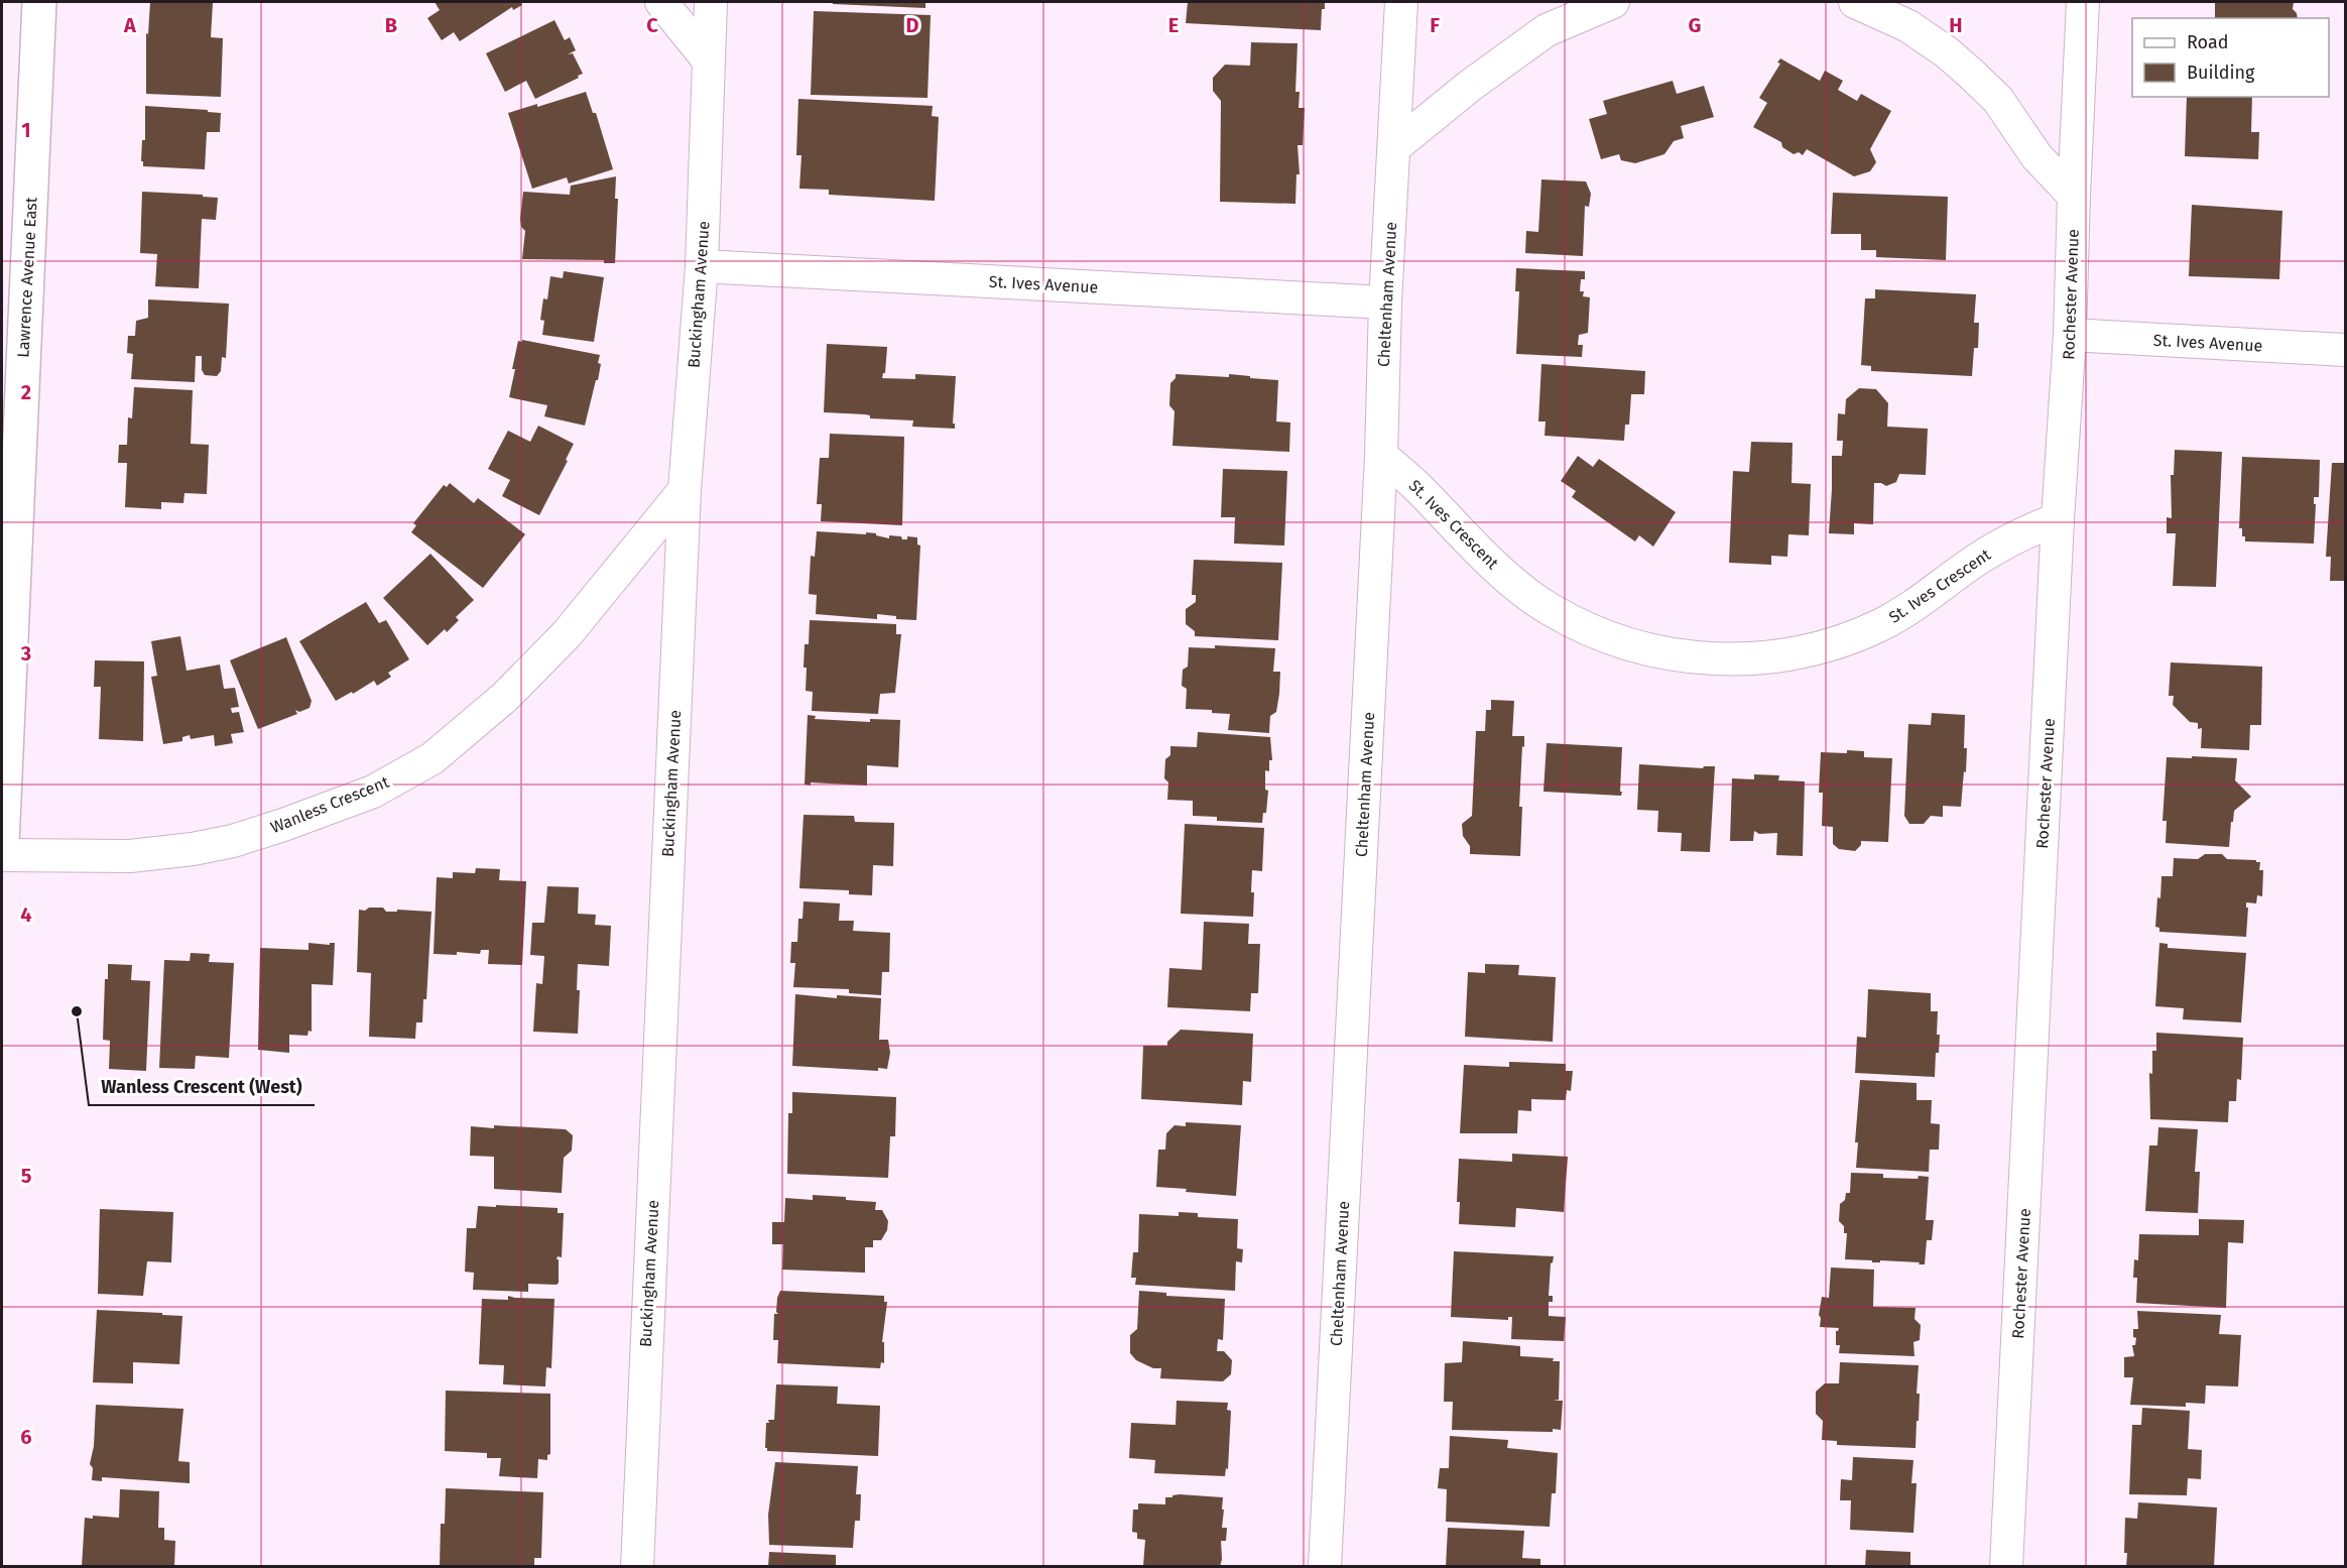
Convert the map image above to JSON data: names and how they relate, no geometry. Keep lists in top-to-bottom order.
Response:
{
  "streets": {
    "main road": ["Lawrence Avenue East"],
    "street": [
      "St. Ives Avenue",
      "Buckingham Avenue",
      "Cheltenham Avenue",
      "Rochester Avenue",
      "St. Ives Crescent",
      "Wanless Crescent"
    ]
  },
  "crossings": [
    ["St. Ives Avenue", "Buckingham Avenue"],
    ["St. Ives Avenue", "Cheltenham Avenue"],
    ["St. Ives Avenue", "Rochester Avenue"],
    ["Buckingham Avenue", "Wanless Crescent"],
    ["Cheltenham Avenue", "St. Ives Crescent"],
    ["Rochester Avenue", "St. Ives Crescent"]
  ],
  "places": ["Wanless Crescent (West)"],
  "legend": ["Road", "Building"],
  "grid": {
    "columns": [
      "A",
      "B",
      "C",
      "D",
      "E",
      "F",
      "G",
      "H"
    ],
    "rows": [
      "1",
      "2",
      "3",
      "4",
      "5",
      "6"
    ]
  }
}
